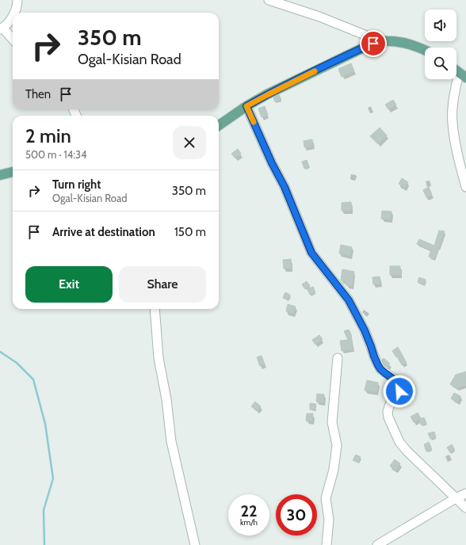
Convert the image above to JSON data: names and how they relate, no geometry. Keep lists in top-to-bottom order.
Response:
{
  "page": {
    "turn": ["350 m", "Ogal-Kisian Road"],
    "then": "Then",
    "heading": ["2 min", "500 m · 14:34"],
    "list": [
      {
        "name": "Turn right",
        "note": "Ogal-Kisian Road",
        "value": "350 m"
      },
      {
        "name": "Arrive at destination",
        "value": "150 m"
      }
    ],
    "buttons": ["Exit", "Share"],
    "speed": "22 km/h",
    "limit": "30"
  }
}
